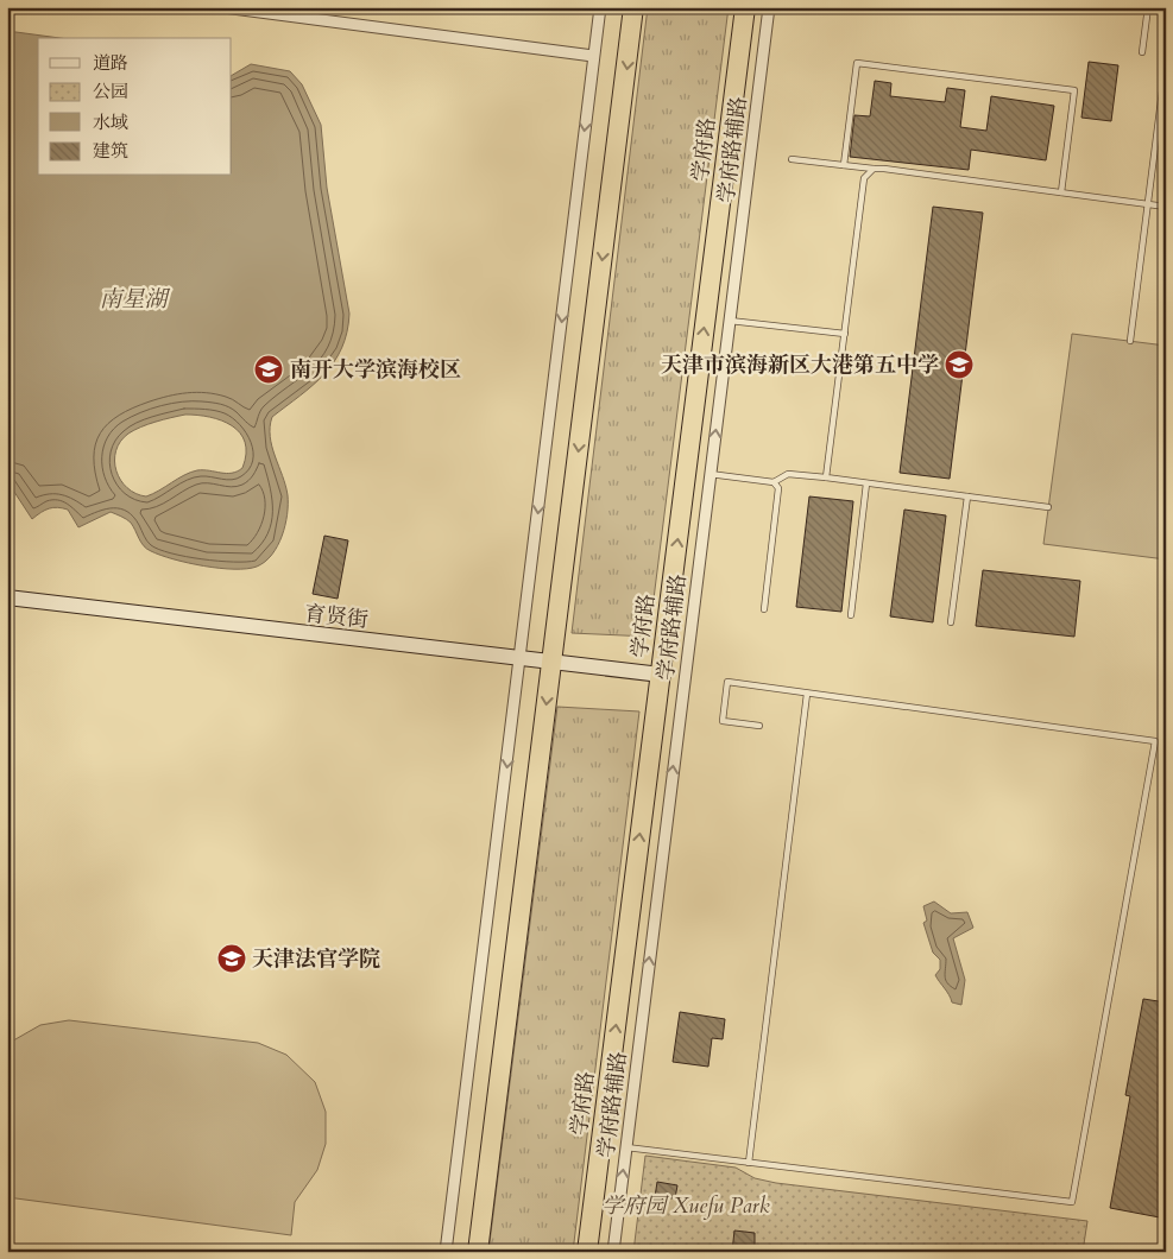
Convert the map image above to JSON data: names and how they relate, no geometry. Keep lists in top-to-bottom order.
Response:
{
  "streets": {
    "highway": ["学府路"],
    "street": ["学府路辅路", "育贤街"]
  },
  "crossings": [
    ["学府路", "育贤街"]
  ],
  "one_way": ["学府路辅路"],
  "water": ["南星湖"],
  "parks": ["学府园 Xuefu Park"],
  "places": {
    "school or university": ["天津市滨海新区大港第五中学", "南开大学滨海校区", "天津法官学院"]
  },
  "legend": [
    "道路",
    "公园",
    "水域",
    "建筑"
  ]
}
